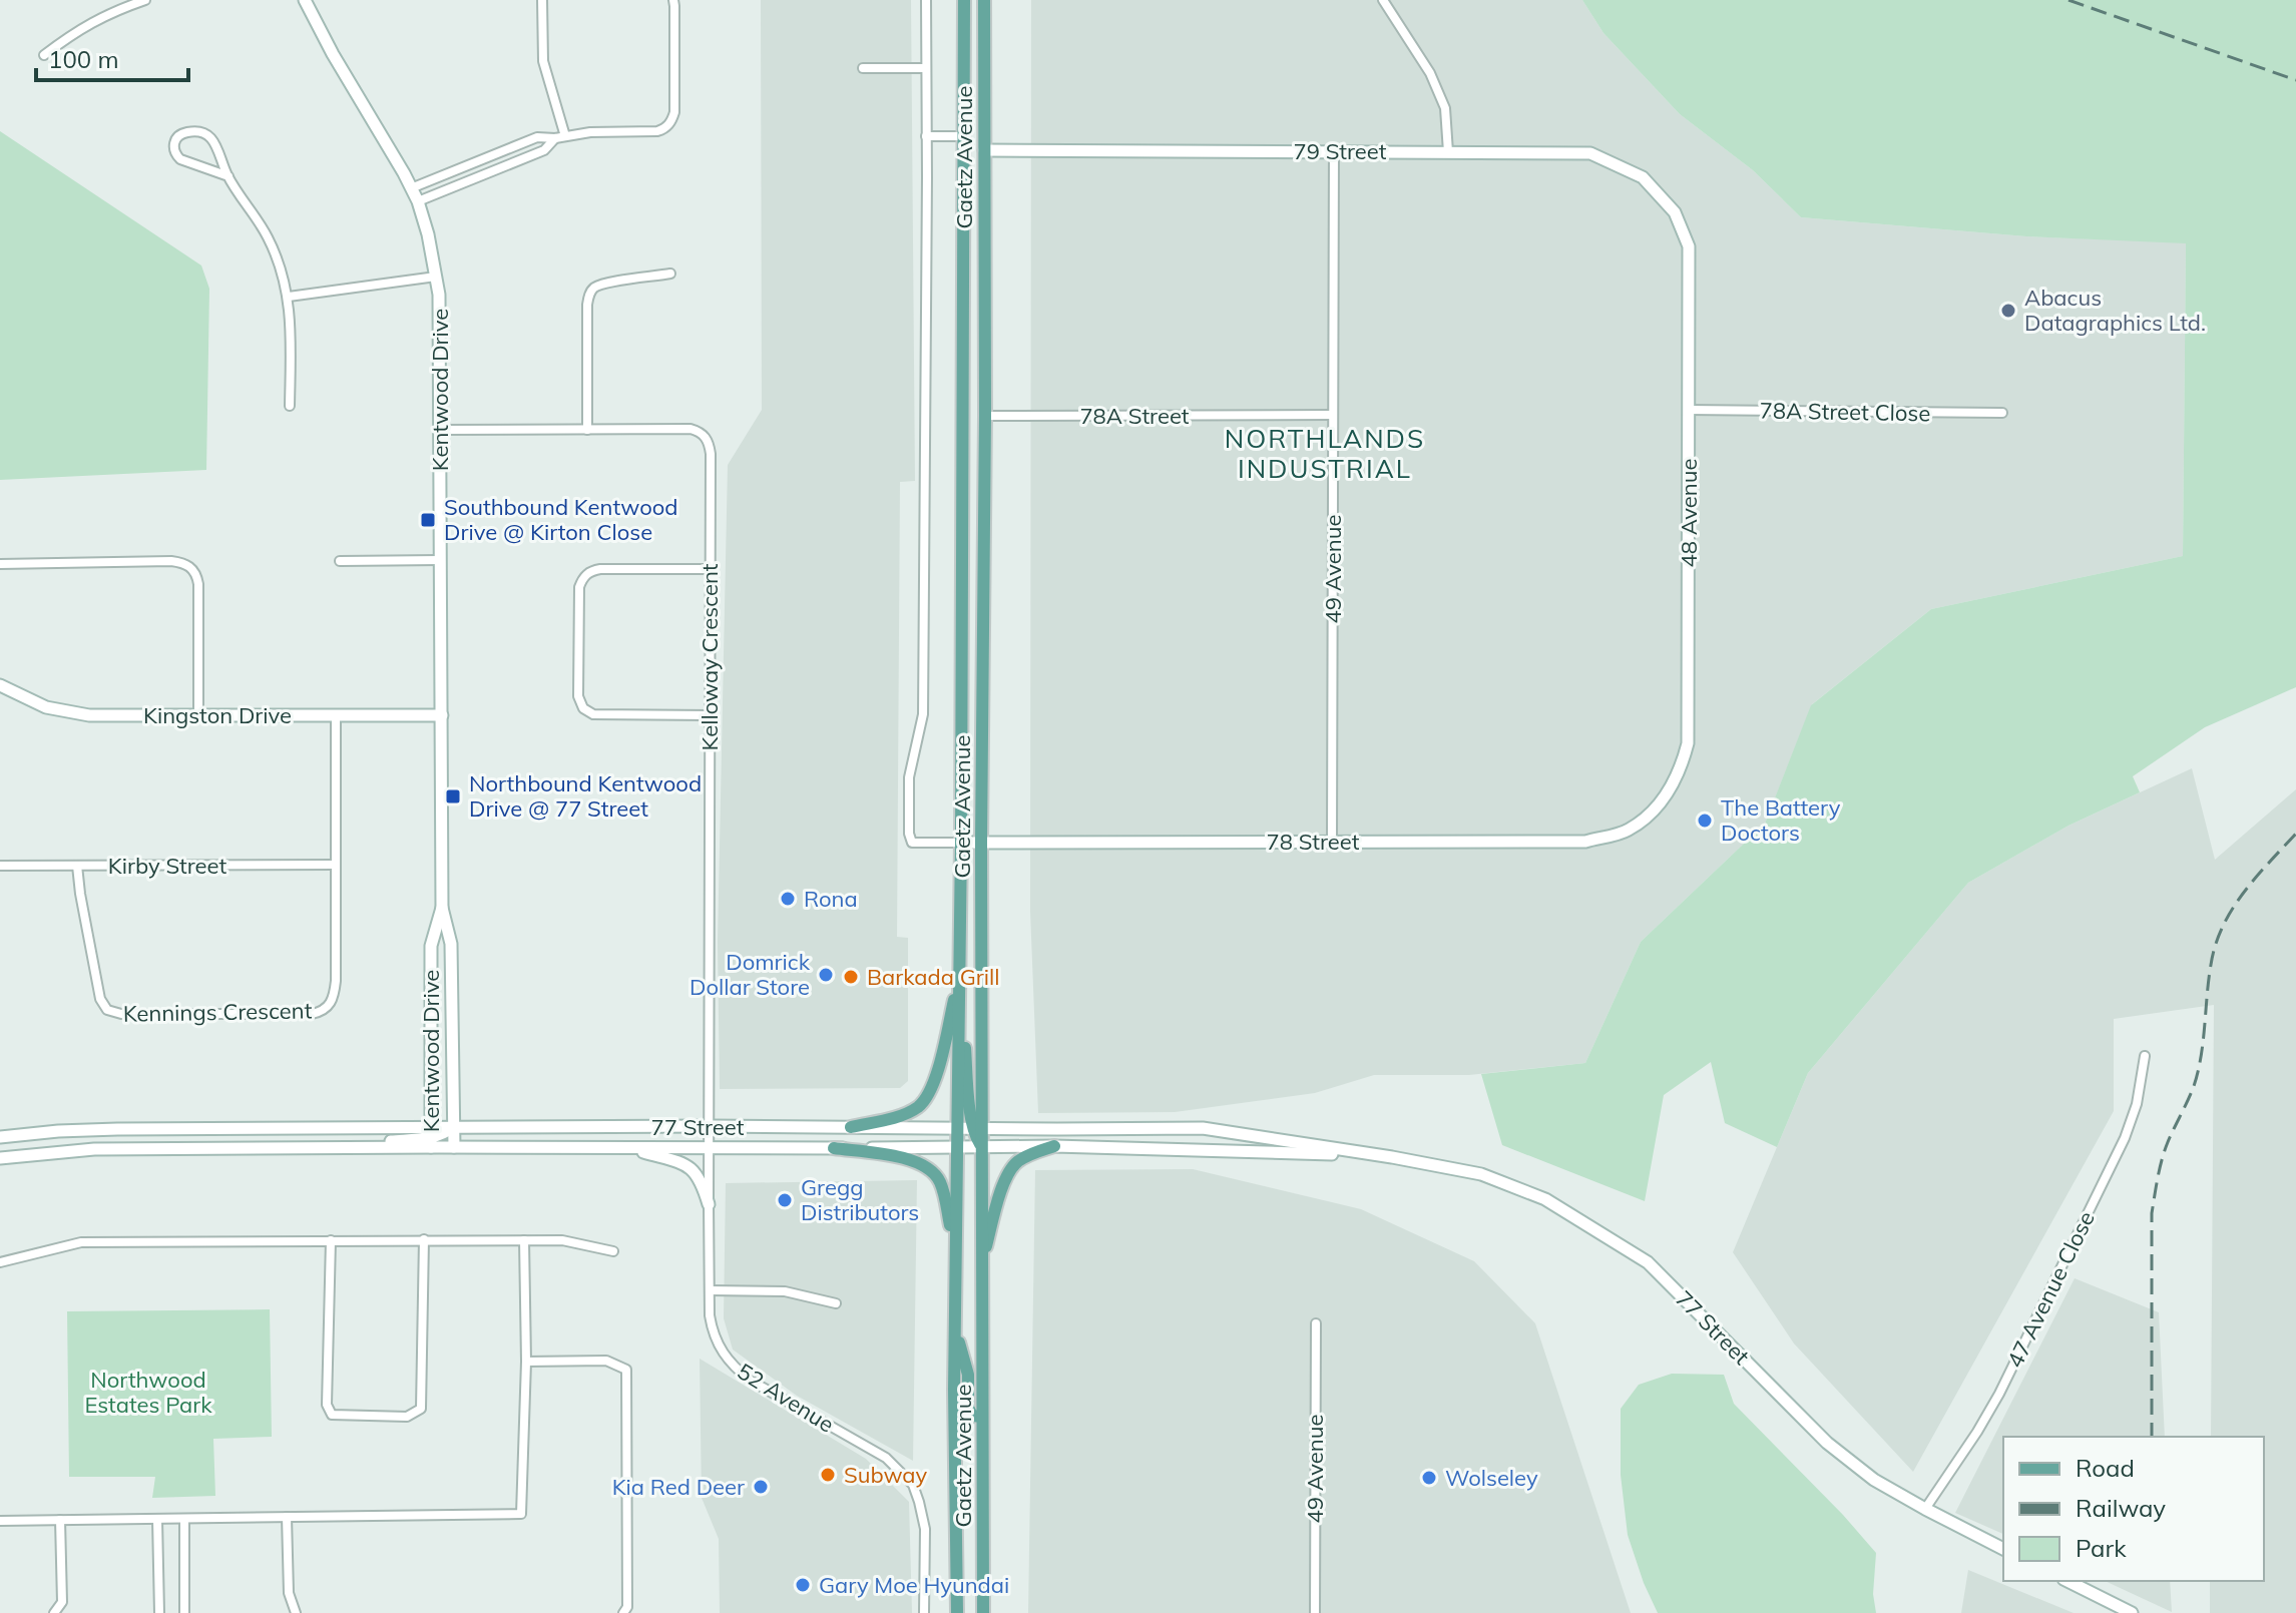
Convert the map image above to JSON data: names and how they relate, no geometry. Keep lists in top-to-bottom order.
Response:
{
  "streets": {
    "main road": ["Gaetz Avenue"],
    "street": [
      "79 Street",
      "Kentwood Drive",
      "78A Street Close",
      "78A Street",
      "48 Avenue",
      "49 Avenue",
      "Kelloway Crescent",
      "Kingston Drive",
      "78 Street",
      "Kirby Street",
      "Kennings Crescent",
      "77 Street",
      "47 Avenue Close",
      "52 Avenue"
    ]
  },
  "crossings": [
    ["79 Street", "Gaetz Avenue"],
    ["79 Street", "48 Avenue"],
    ["79 Street", "49 Avenue"],
    ["Gaetz Avenue", "78A Street"],
    ["Gaetz Avenue", "78 Street"],
    ["Gaetz Avenue", "77 Street"],
    ["Kentwood Drive", "Kelloway Crescent"],
    ["Kentwood Drive", "Kingston Drive"],
    ["Kentwood Drive", "77 Street"],
    ["78A Street Close", "48 Avenue"],
    ["78A Street", "49 Avenue"],
    ["48 Avenue", "78 Street"],
    ["49 Avenue", "78 Street"],
    ["Kelloway Crescent", "77 Street"],
    ["Kelloway Crescent", "52 Avenue"],
    ["Kingston Drive", "Kennings Crescent"],
    ["Kirby Street", "Kennings Crescent"],
    ["77 Street", "47 Avenue Close"],
    ["77 Street", "52 Avenue"]
  ],
  "districts": ["NORTHLANDS INDUSTRIAL"],
  "parks": ["Northwood Estates Park"],
  "places": {
    "other": [
      "Abacus Datagraphics Ltd.",
      "The Battery Doctors",
      "Rona",
      "Domrick Dollar Store",
      "Barkada Grill",
      "Gregg Distributors",
      "Subway",
      "Wolseley",
      "Kia Red Deer",
      "Gary Moe Hyundai"
    ],
    "transit": ["Southbound Kentwood Drive @ Kirton Close", "Northbound Kentwood Drive @ 77 Street"]
  },
  "legend": ["Road", "Railway", "Park"],
  "scale_bar": "100 m"
}
